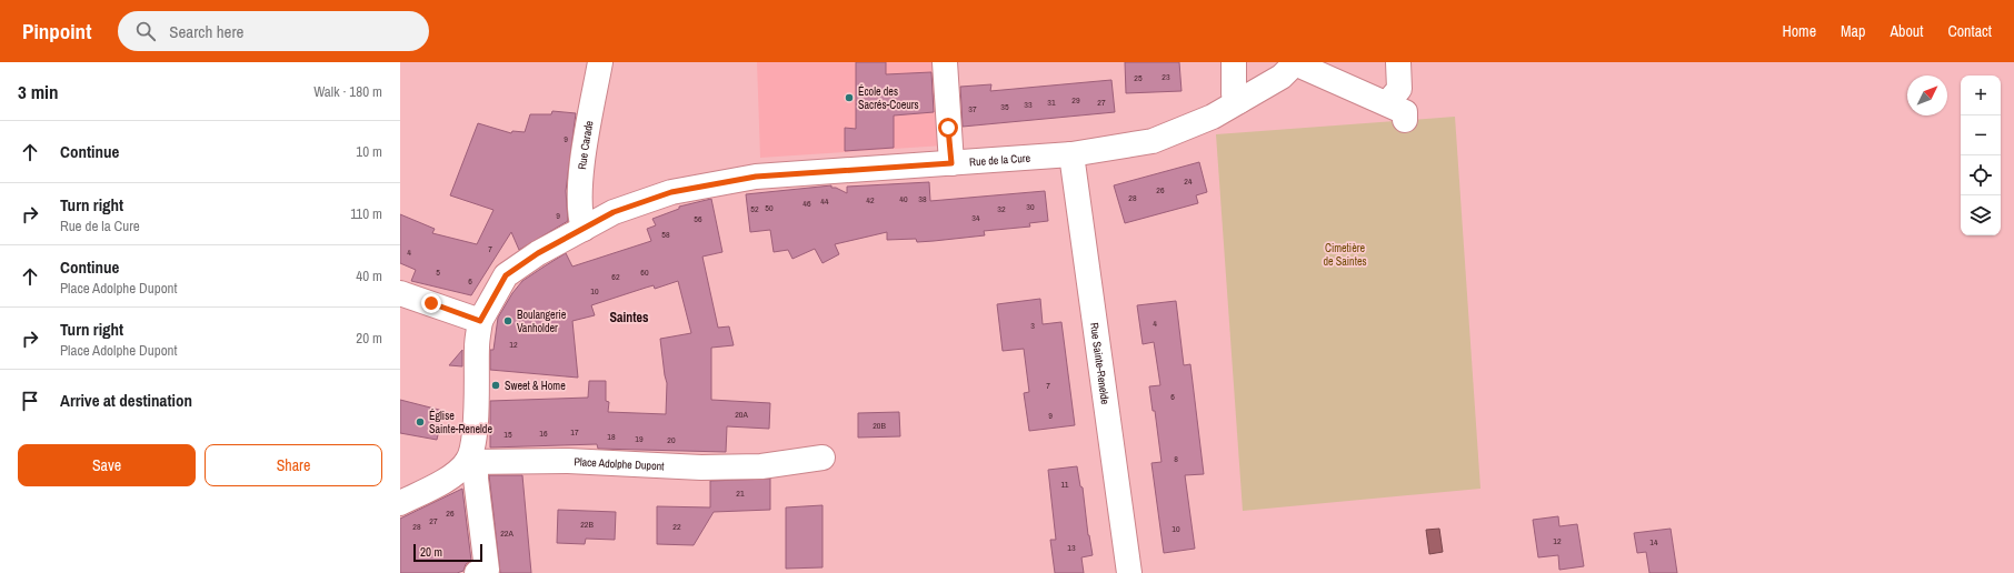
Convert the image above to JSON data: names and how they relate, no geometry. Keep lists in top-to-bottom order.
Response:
{
  "streets": {
    "street": [
      "Rue Carade",
      "Rue de la Cure",
      "Rue Sainte-Renelde",
      "Place Adolphe Dupont"
    ]
  },
  "crossings": [
    ["Rue Carade", "Rue de la Cure"],
    ["Rue de la Cure", "Rue Sainte-Renelde"]
  ],
  "districts": ["Saintes"],
  "parks": ["Cimetière de Saintes"],
  "places": [
    "École des Sacrés-Coeurs",
    "Boulangerie Vanholder",
    "Sweet & Home",
    "Église Sainte-Renelde"
  ],
  "house_numbers": [
    "23",
    "25",
    "29",
    "31",
    "27",
    "33",
    "35",
    "37",
    "9",
    "24",
    "26",
    "28",
    "40",
    "38",
    "42",
    "44",
    "46",
    "30",
    "50",
    "52",
    "32",
    "9",
    "34",
    "56",
    "58",
    "7",
    "4",
    "5",
    "60",
    "62",
    "6",
    "10",
    "4",
    "3",
    "12",
    "7",
    "6",
    "20A",
    "9",
    "20B",
    "17",
    "16",
    "15",
    "18",
    "19",
    "20",
    "8",
    "11",
    "21",
    "26",
    "27",
    "22B",
    "28",
    "22",
    "10",
    "22A",
    "12",
    "14",
    "13"
  ],
  "scale_bar": "20 m",
  "north": "top right",
  "page": {
    "header": "Pinpoint",
    "search": "Search here",
    "nav": [
      "Home",
      "Map",
      "About",
      "Contact"
    ],
    "heading": ["3 min", "Walk · 180 m"],
    "map_buttons": ["+", "−"],
    "list": [
      ["Continue", "10 m"],
      ["Turn right", "Rue de la Cure", "110 m"],
      ["Continue", "Place Adolphe Dupont", "40 m"],
      ["Turn right", "Place Adolphe Dupont", "20 m"],
      "Arrive at destination"
    ],
    "buttons": ["Save", "Share"],
    "scale": "20 m"
  }
}
